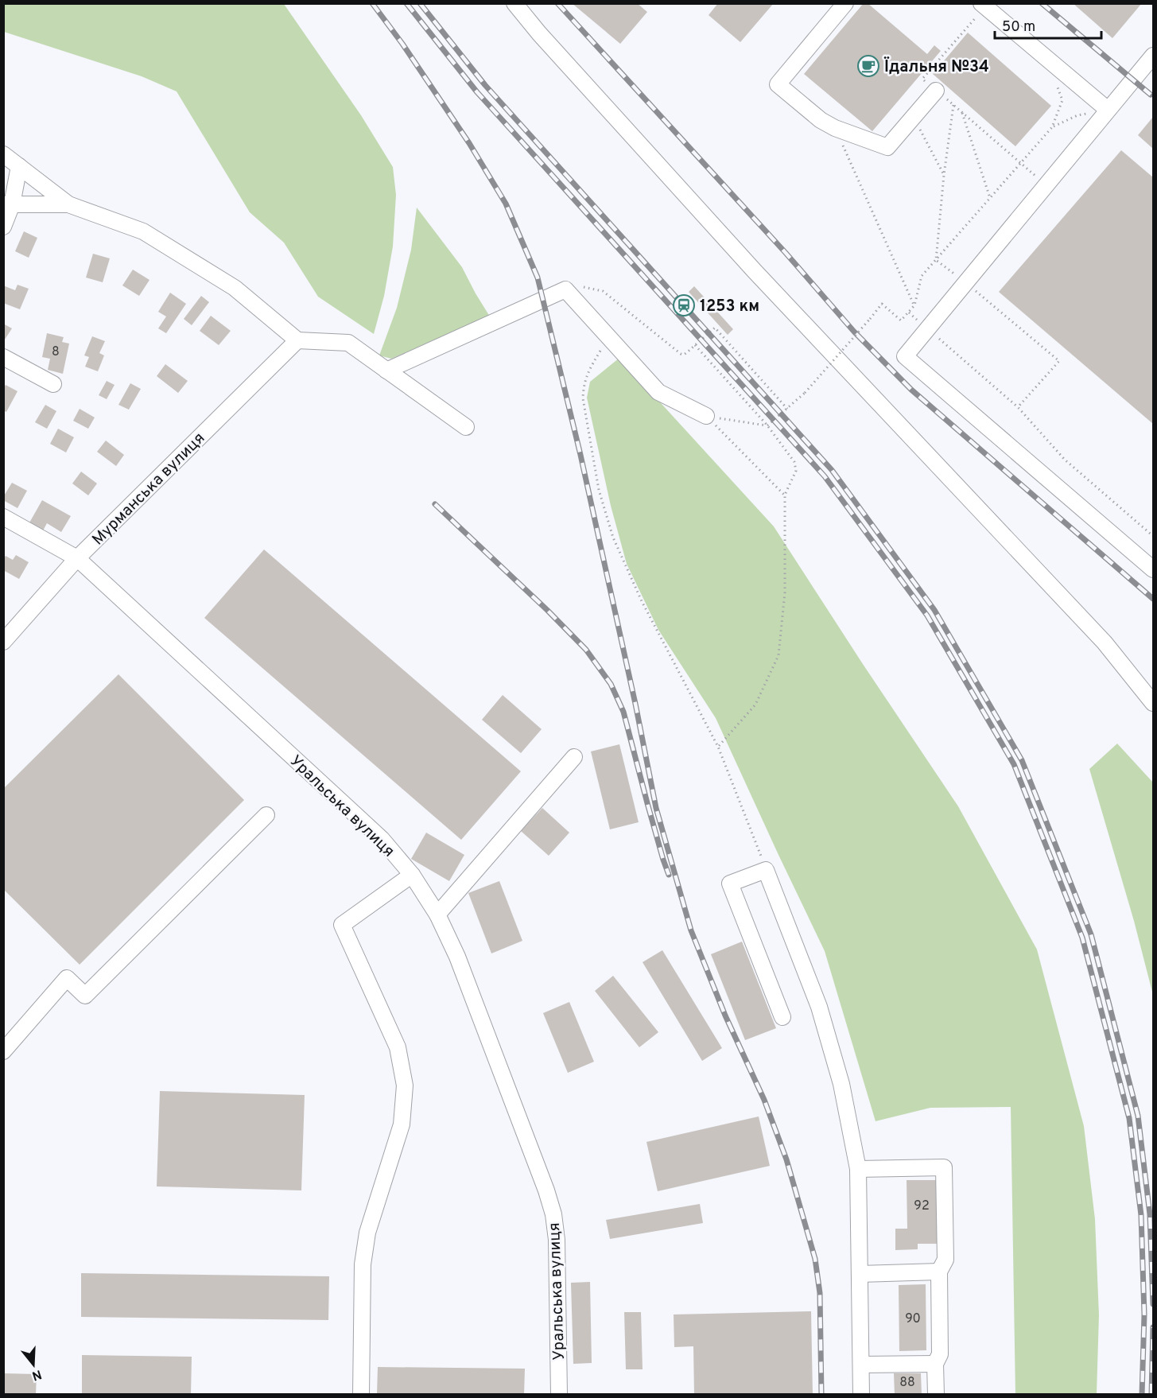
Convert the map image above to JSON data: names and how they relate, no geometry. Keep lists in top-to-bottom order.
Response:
{
  "streets": {
    "street": ["Мурманська вулиця", "Уральська вулиця"]
  },
  "crossings": [
    ["Мурманська вулиця", "Уральська вулиця"]
  ],
  "places": {
    "cafe": ["Їдальня №34"],
    "station": ["1253 км"]
  },
  "house_numbers": [
    "8",
    "92",
    "90",
    "88"
  ],
  "scale_bar": "50 m",
  "north": "bottom"
}
